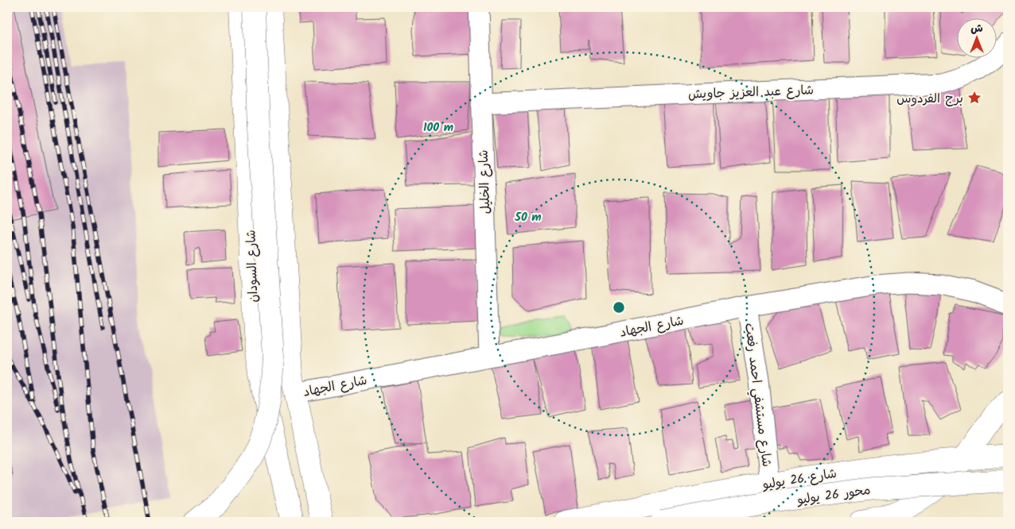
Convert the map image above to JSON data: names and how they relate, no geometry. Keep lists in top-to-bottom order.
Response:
{
  "streets": {
    "main road": ["شارع السودان", "شارع 26 يوليو", "محور 26 يوليو"],
    "street": [
      "شارع عبد العزيز جاويش",
      "شارع الخليل",
      "شارع الجهاد",
      "شارع مستشفي احمد رفعت"
    ]
  },
  "crossings": [
    ["شارع عبد العزيز جاويش", "شارع الخليل"],
    ["شارع الخليل", "شارع الجهاد"],
    ["شارع الجهاد", "شارع مستشفي احمد رفعت"],
    ["شارع مستشفي احمد رفعت", "شارع 26 يوليو"]
  ],
  "places": {
    "place": ["برج الفردوس"]
  },
  "north": "top",
  "rings": ["100 m", "50 m"]
}
